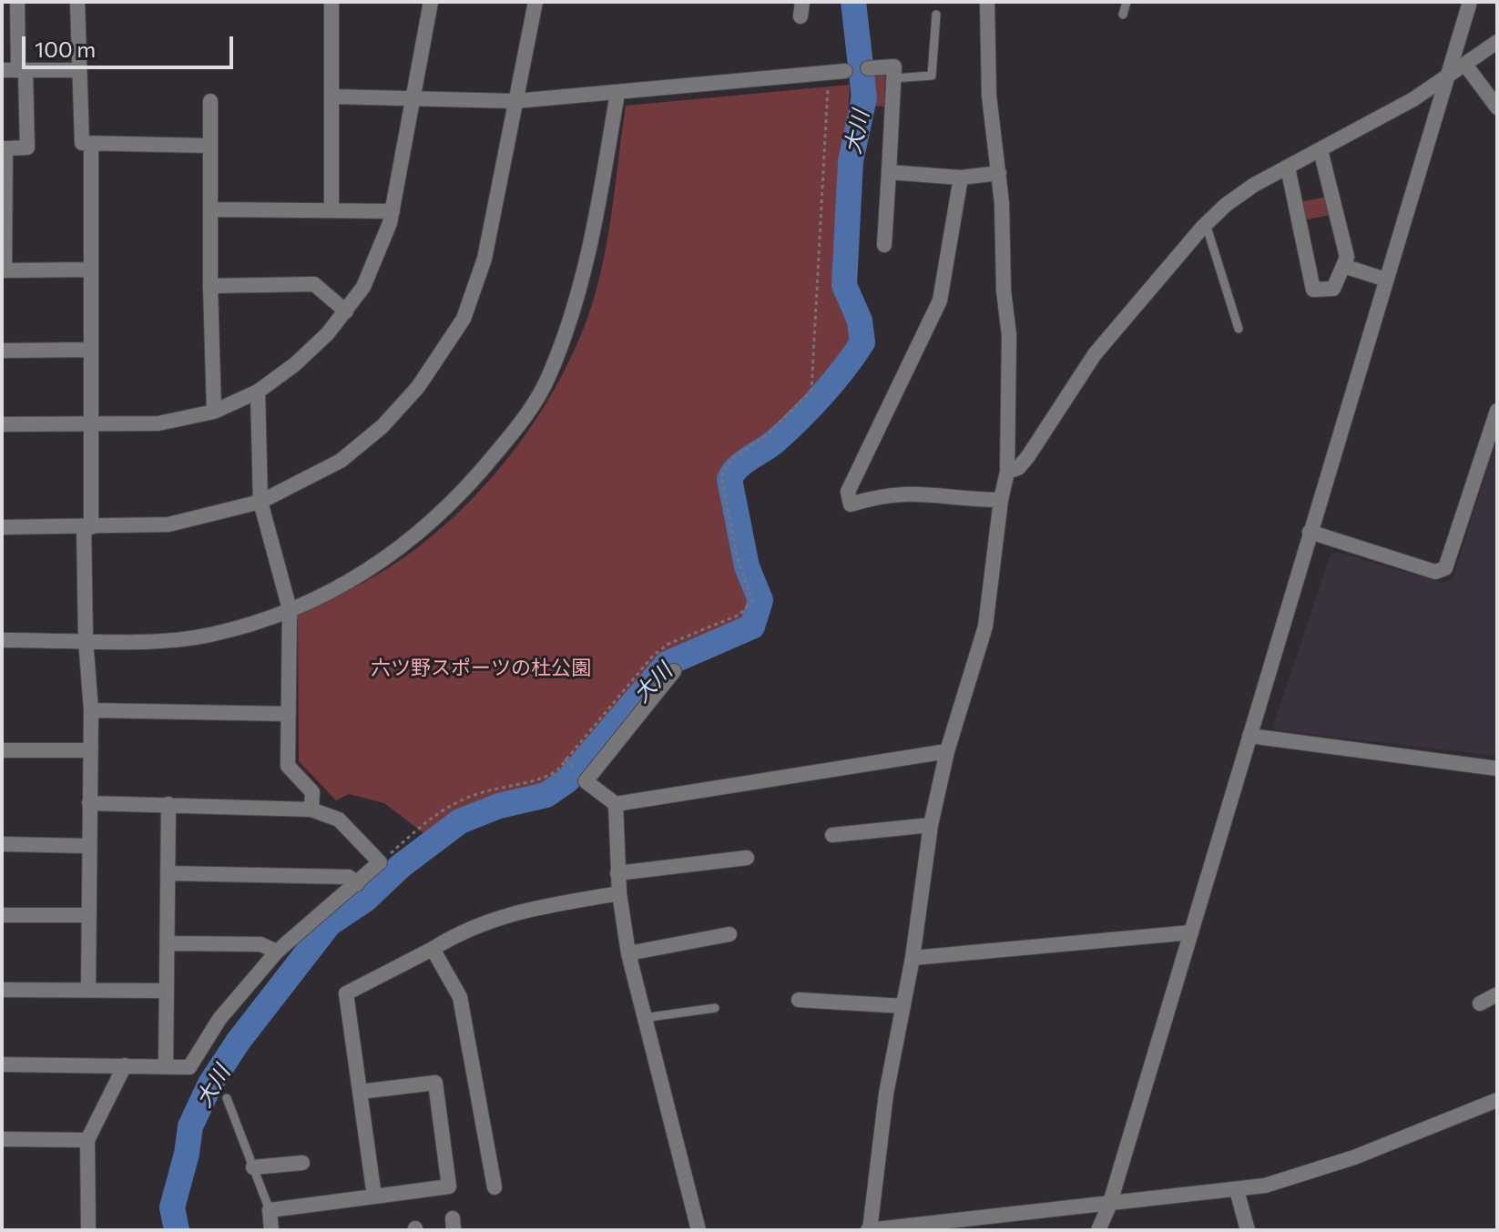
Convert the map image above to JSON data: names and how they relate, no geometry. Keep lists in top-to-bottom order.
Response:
{
  "water": ["大川"],
  "parks": ["六ツ野スポーツの杜公園"],
  "scale_bar": "100 m"
}
